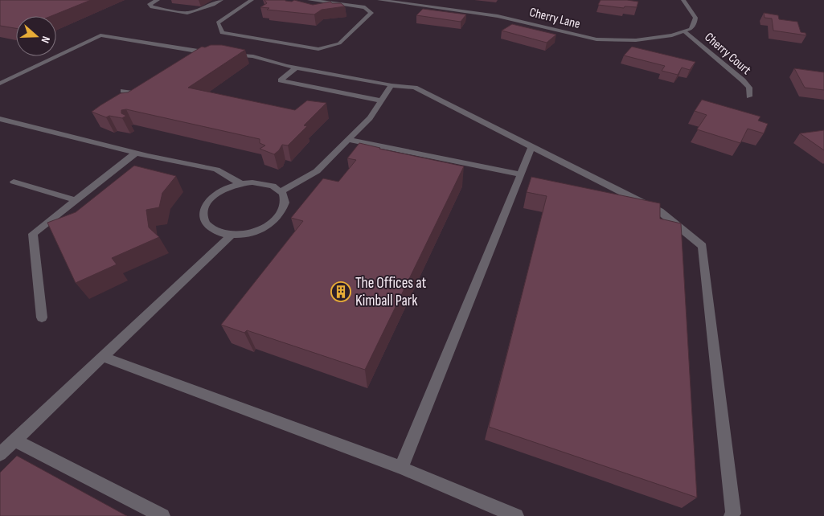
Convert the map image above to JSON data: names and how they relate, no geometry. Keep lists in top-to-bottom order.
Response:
{
  "streets": {
    "street": ["Cherry Lane", "Cherry Court"]
  },
  "crossings": [
    ["Cherry Lane", "Cherry Court"]
  ],
  "places": {
    "building": ["The Offices at Kimball Park"]
  },
  "north": "right"
}
